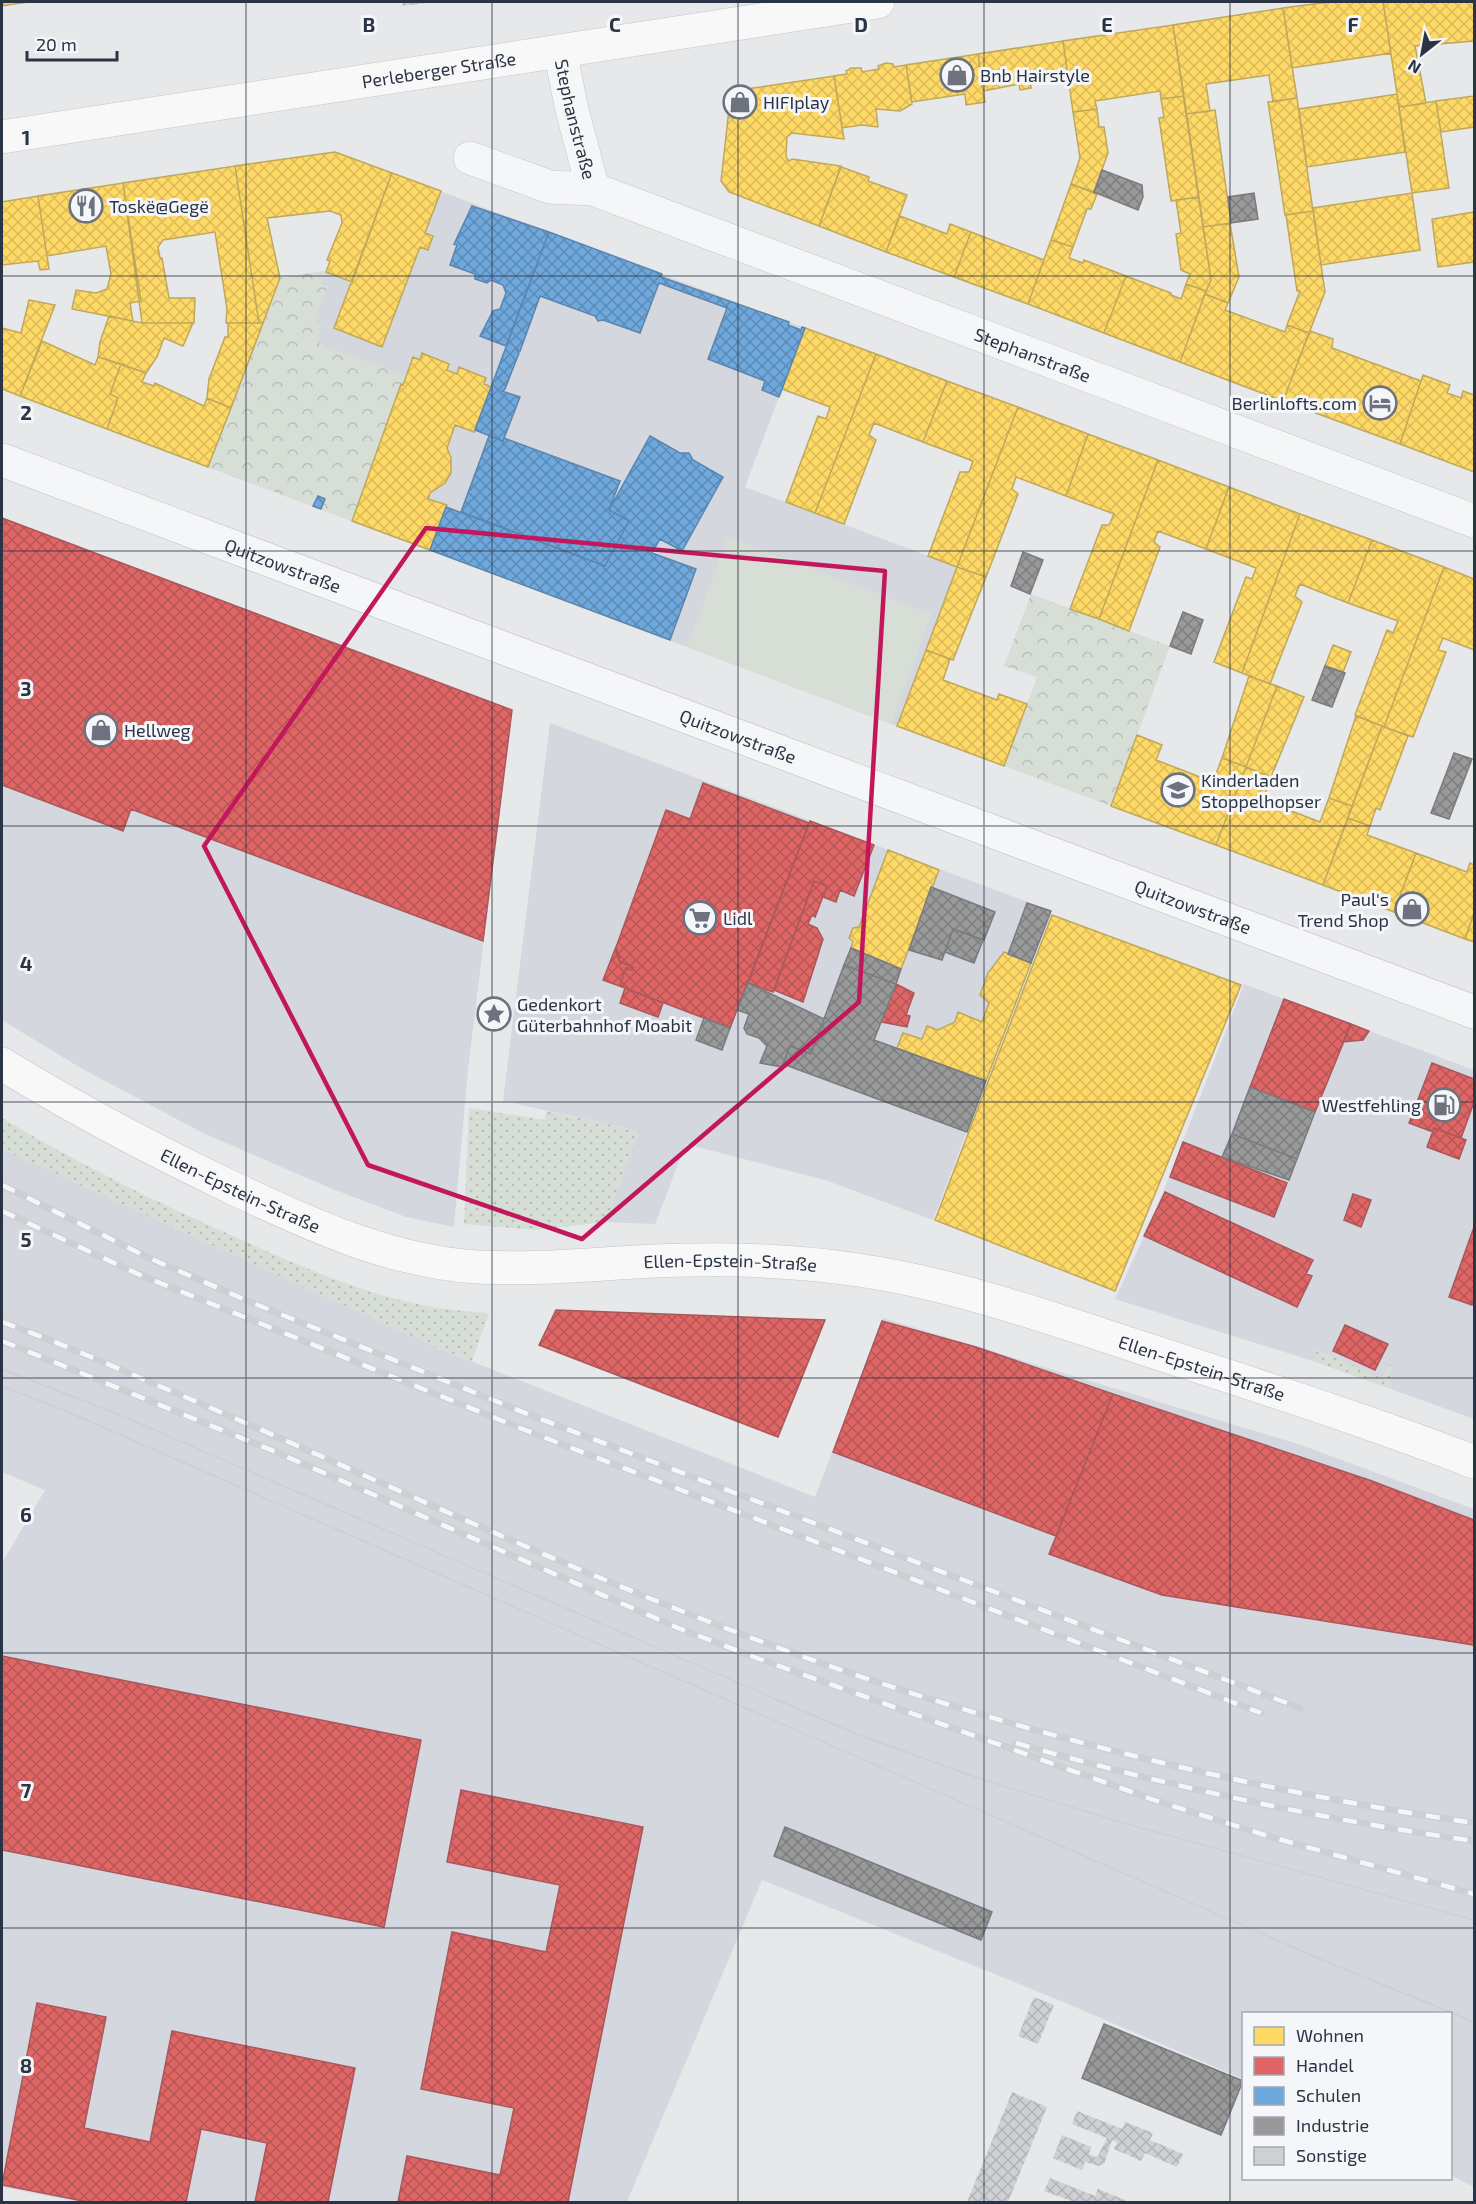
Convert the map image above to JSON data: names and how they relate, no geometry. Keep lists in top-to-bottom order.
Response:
{
  "streets": {
    "main road": ["Perleberger Straße", "Ellen-Epstein-Straße"],
    "street": ["Stephanstraße", "Quitzowstraße"]
  },
  "crossings": [
    ["Perleberger Straße", "Stephanstraße"]
  ],
  "places": {
    "shop": [
      "Bnb Hairstyle",
      "HIFIplay",
      "Hellweg",
      "Paul's Trend Shop"
    ],
    "restaurant": ["Toskë@Gegë"],
    "hotel": ["Berlinlofts.com"],
    "school or university": ["Kinderladen Stoppelhopser"],
    "supermarket": ["Lidl"],
    "place": ["Gedenkort Güterbahnhof Moabit"],
    "fuel station": ["Westfehling"]
  },
  "legend": [
    "Wohnen",
    "Handel",
    "Schulen",
    "Industrie",
    "Sonstige"
  ],
  "scale_bar": "20 m",
  "north": "bottom left",
  "grid": {
    "columns": [
      "B",
      "C",
      "D",
      "E",
      "F"
    ],
    "rows": [
      "1",
      "2",
      "3",
      "4",
      "5",
      "6",
      "7",
      "8"
    ]
  }
}
